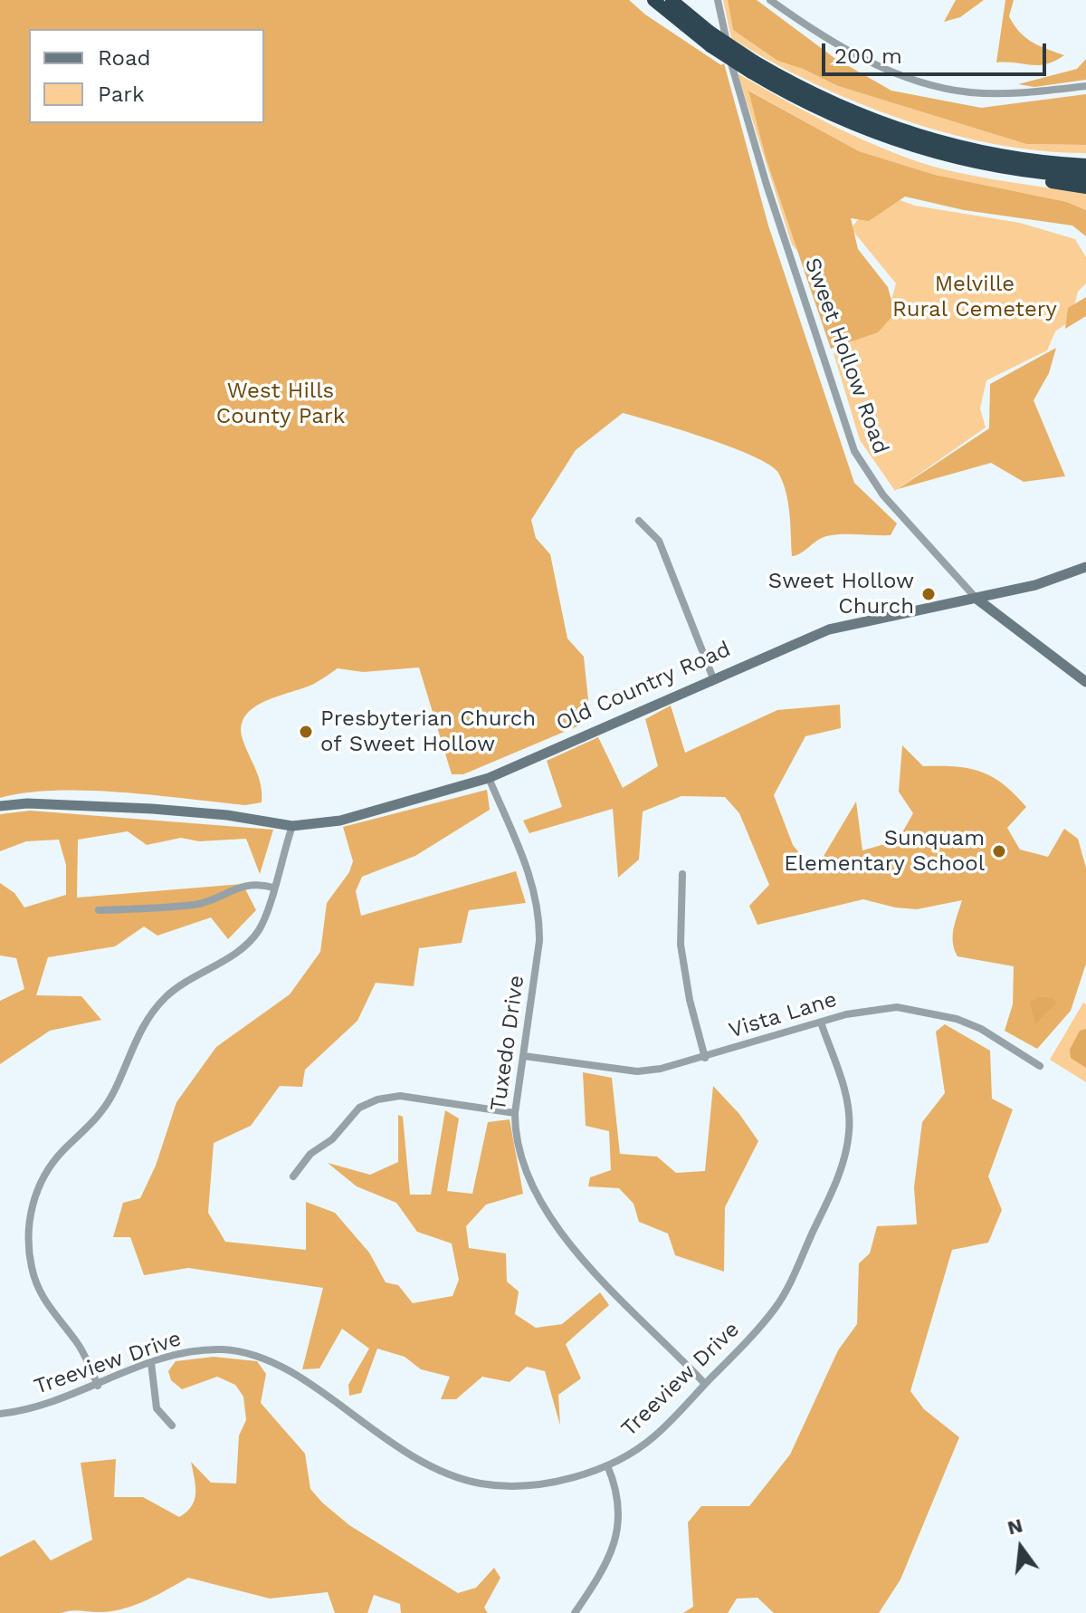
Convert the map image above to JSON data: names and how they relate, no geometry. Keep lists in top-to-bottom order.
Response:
{
  "streets": {
    "main road": ["Sweet Hollow Road", "Old Country Road"],
    "street": ["Vista Lane", "Tuxedo Drive", "Treeview Drive"]
  },
  "crossings": [
    ["Sweet Hollow Road", "Old Country Road"],
    ["Old Country Road", "Tuxedo Drive"],
    ["Vista Lane", "Tuxedo Drive"],
    ["Vista Lane", "Treeview Drive"],
    ["Tuxedo Drive", "Treeview Drive"]
  ],
  "parks": ["Melville Rural Cemetery", "West Hills County Park"],
  "places": ["Sweet Hollow Church", "Presbyterian Church of Sweet Hollow", "Sunquam Elementary School"],
  "legend": ["Road", "Park"],
  "scale_bar": "200 m",
  "north": "top"
}
